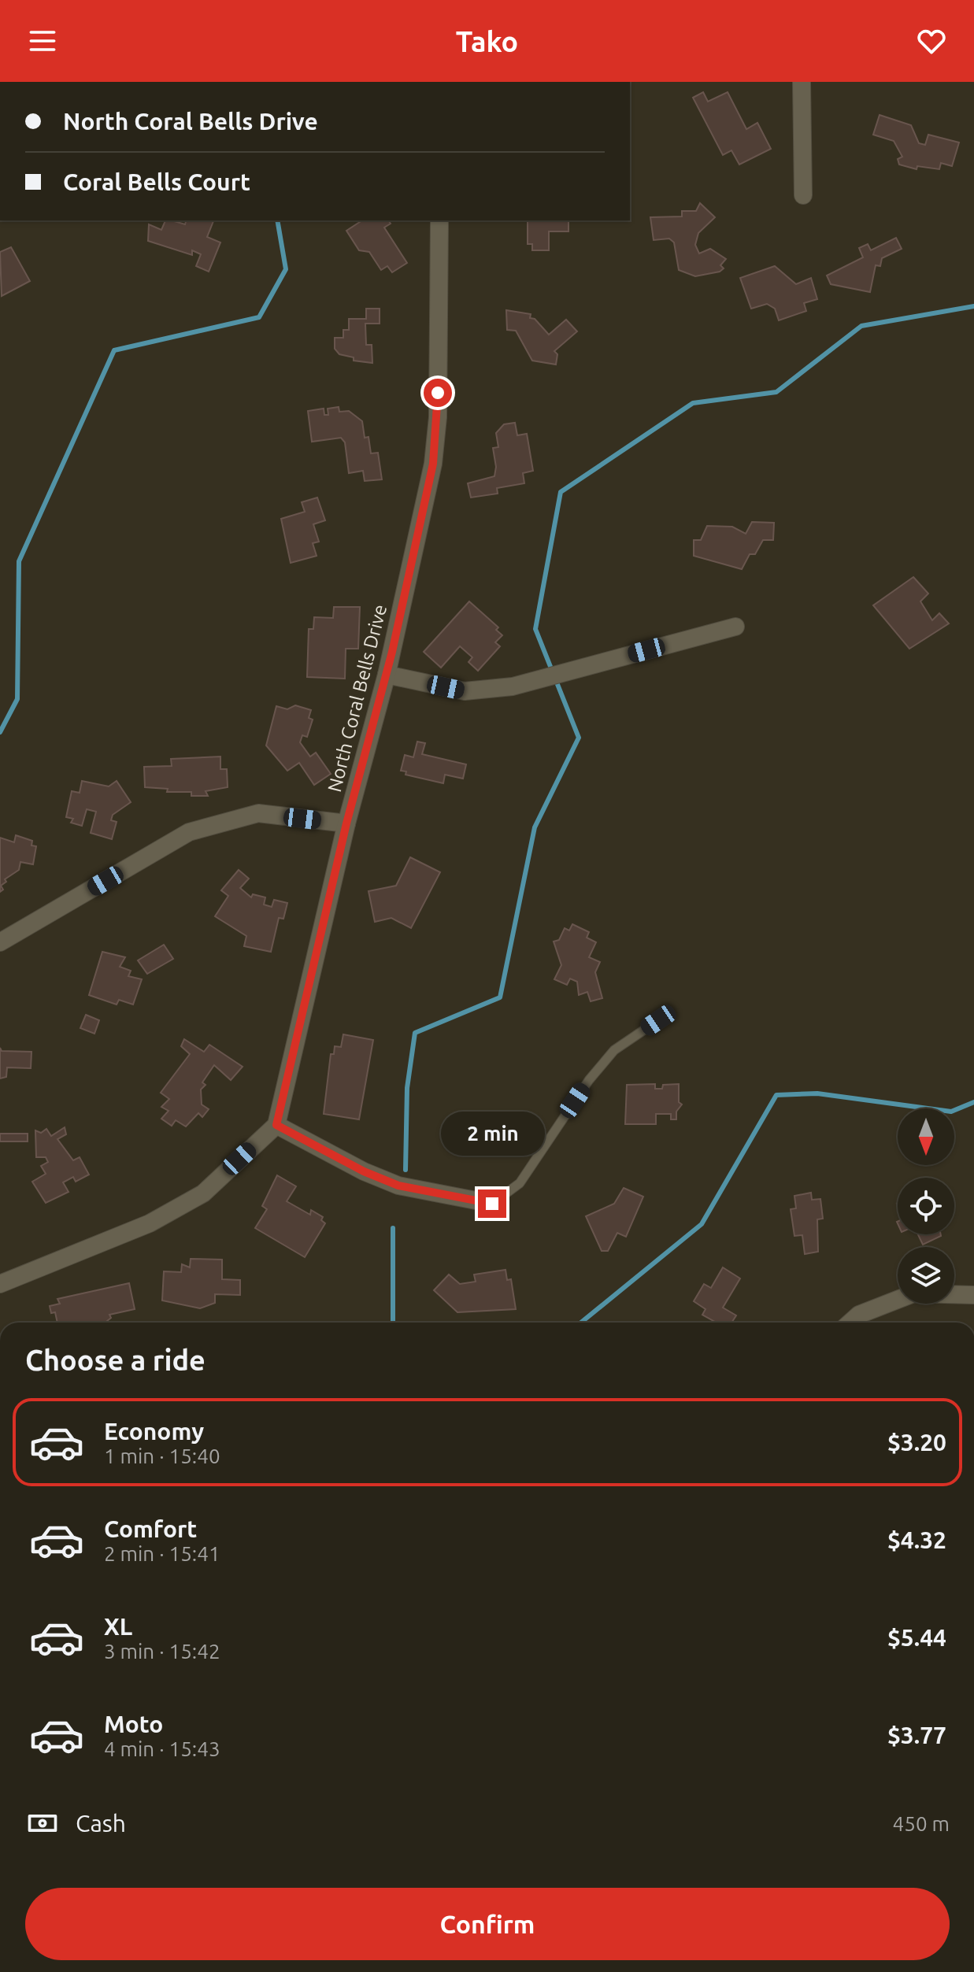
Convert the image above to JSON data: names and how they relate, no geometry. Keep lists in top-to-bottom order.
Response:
{
  "streets": {
    "street": ["North Coral Bells Drive"]
  },
  "north": "bottom",
  "page": {
    "header": "Tako",
    "banner": ["North Coral Bells Drive", "Coral Bells Court"],
    "bubble": "2 min",
    "heading": "Choose a ride",
    "list": [
      {
        "name": "Economy",
        "note": "1 min · 15:40",
        "value": "$3.20"
      },
      {
        "name": "Comfort",
        "note": "2 min · 15:41",
        "value": "$4.32"
      },
      {
        "name": "XL",
        "note": "3 min · 15:42",
        "value": "$5.44"
      },
      {
        "name": "Moto",
        "note": "4 min · 15:43",
        "value": "$3.77"
      }
    ],
    "pay": ["Cash", "450 m"],
    "buttons": "Confirm"
  }
}
